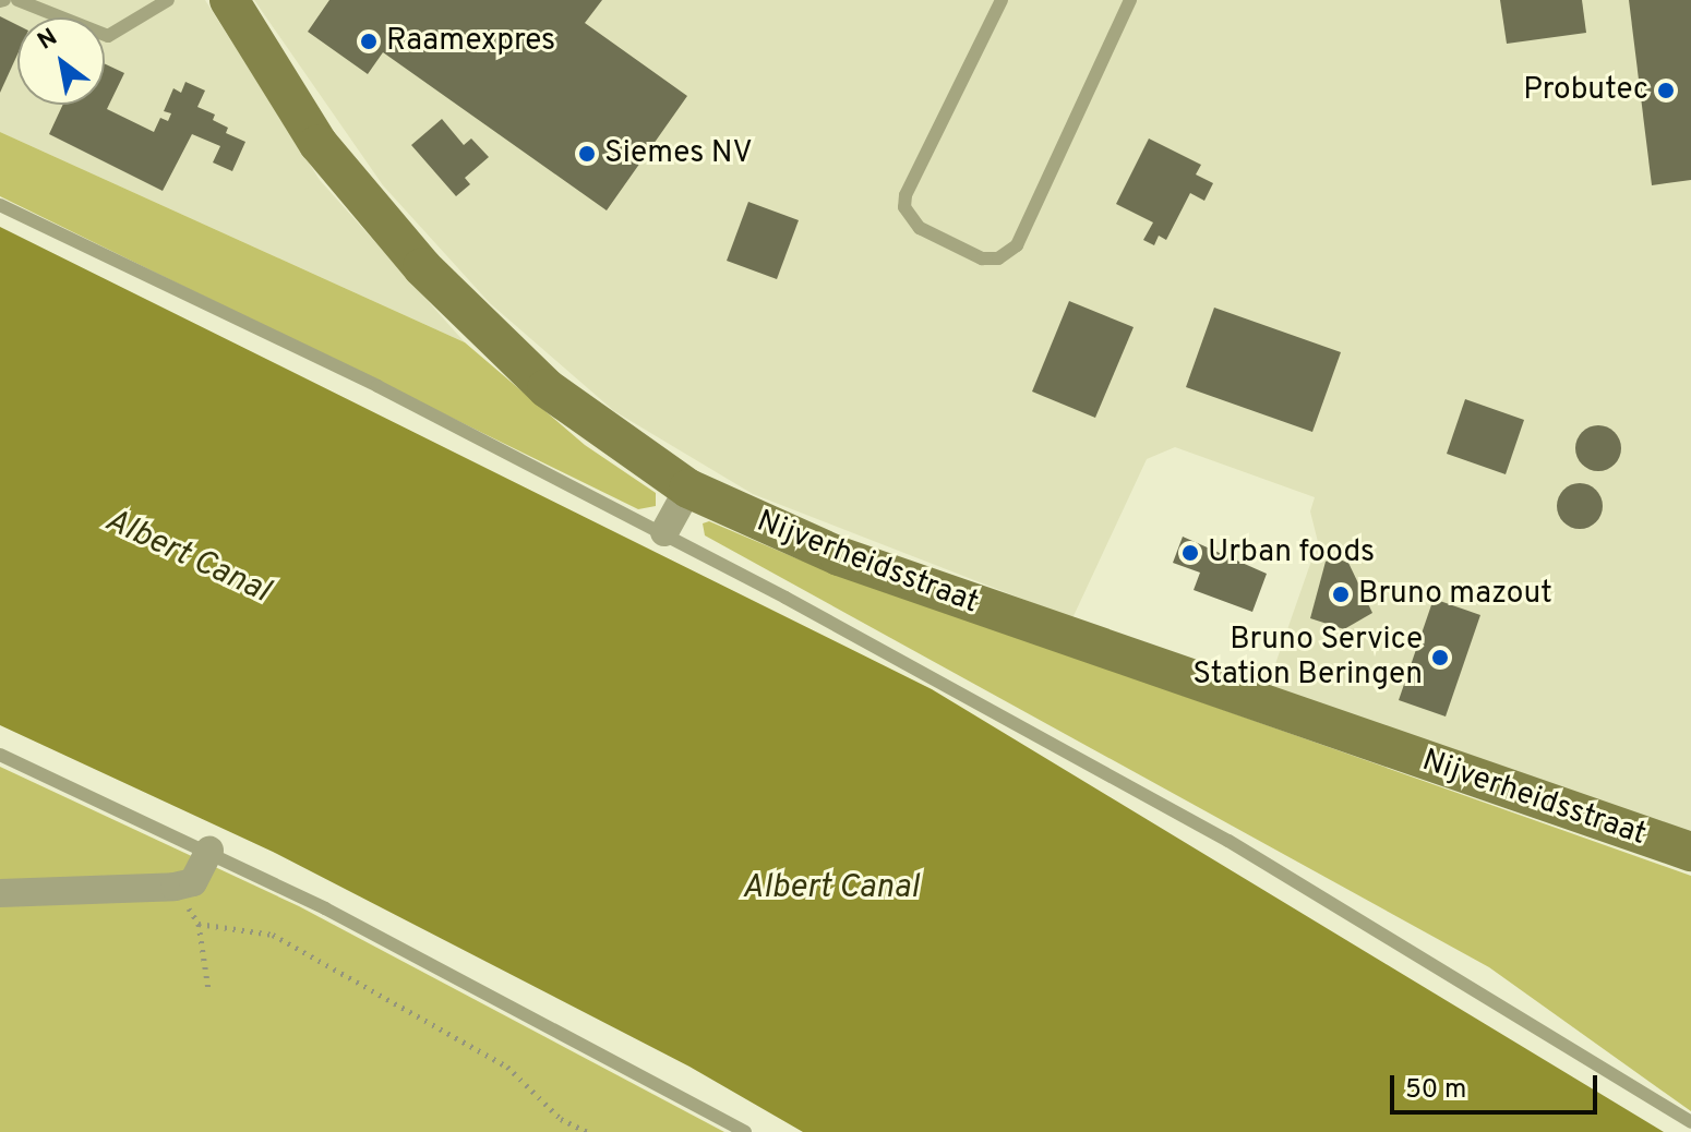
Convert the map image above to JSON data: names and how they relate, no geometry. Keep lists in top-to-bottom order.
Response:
{
  "streets": {
    "street": ["Nijverheidsstraat"]
  },
  "water": ["Albert Canal"],
  "places": [
    "Raamexpres",
    "Probutec",
    "Siemes NV",
    "Urban foods",
    "Bruno mazout",
    "Bruno Service Station Beringen"
  ],
  "scale_bar": "50 m",
  "north": "top left"
}
